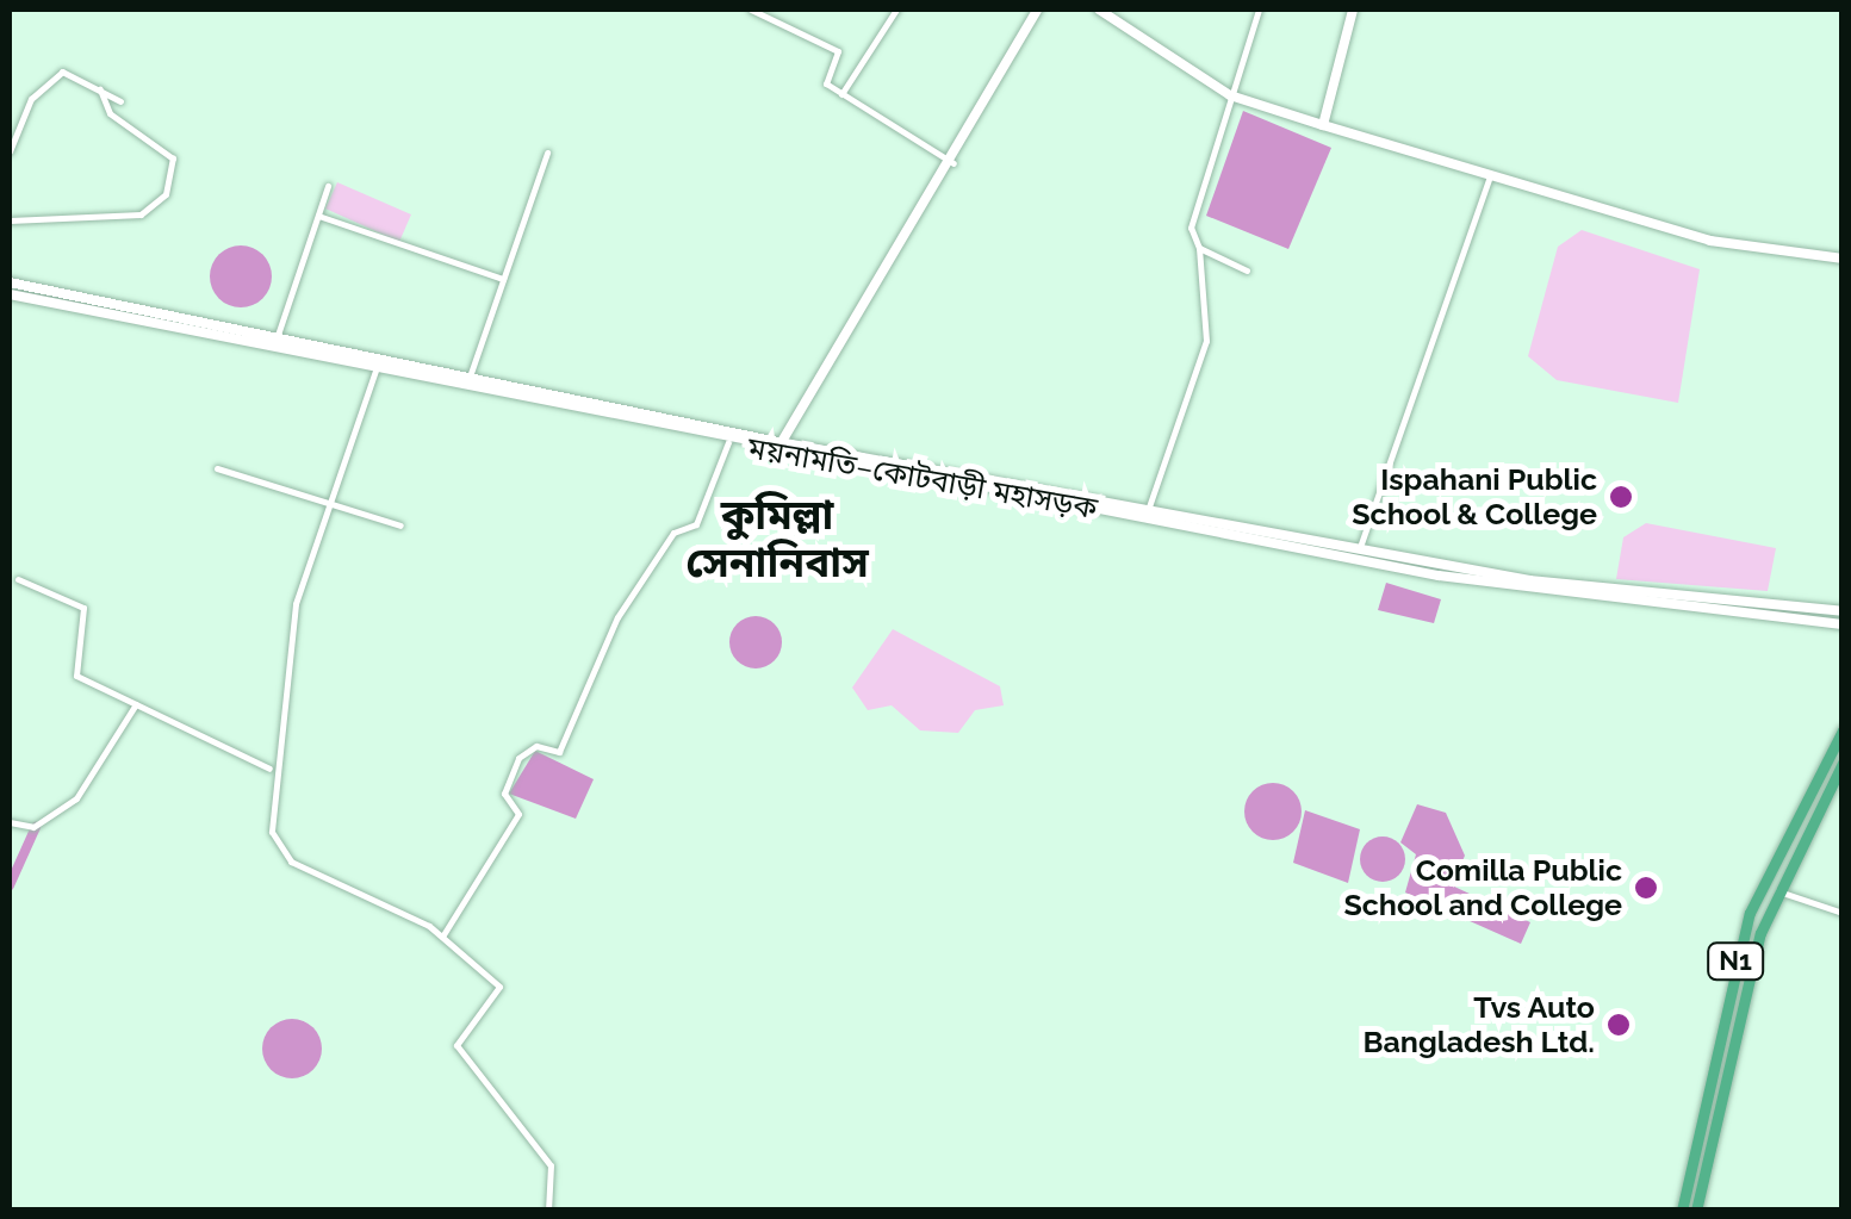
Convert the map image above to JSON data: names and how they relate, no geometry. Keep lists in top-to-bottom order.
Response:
{
  "streets": {
    "highway": ["N1"],
    "main road": ["ময়নামতি–কোটবাড়ী মহাসড়ক"]
  },
  "districts": ["কুমিল্লা সেনানিবাস"],
  "places": ["Ispahani Public School & College", "Comilla Public School and College", "Tvs Auto Bangladesh Ltd."]
}
